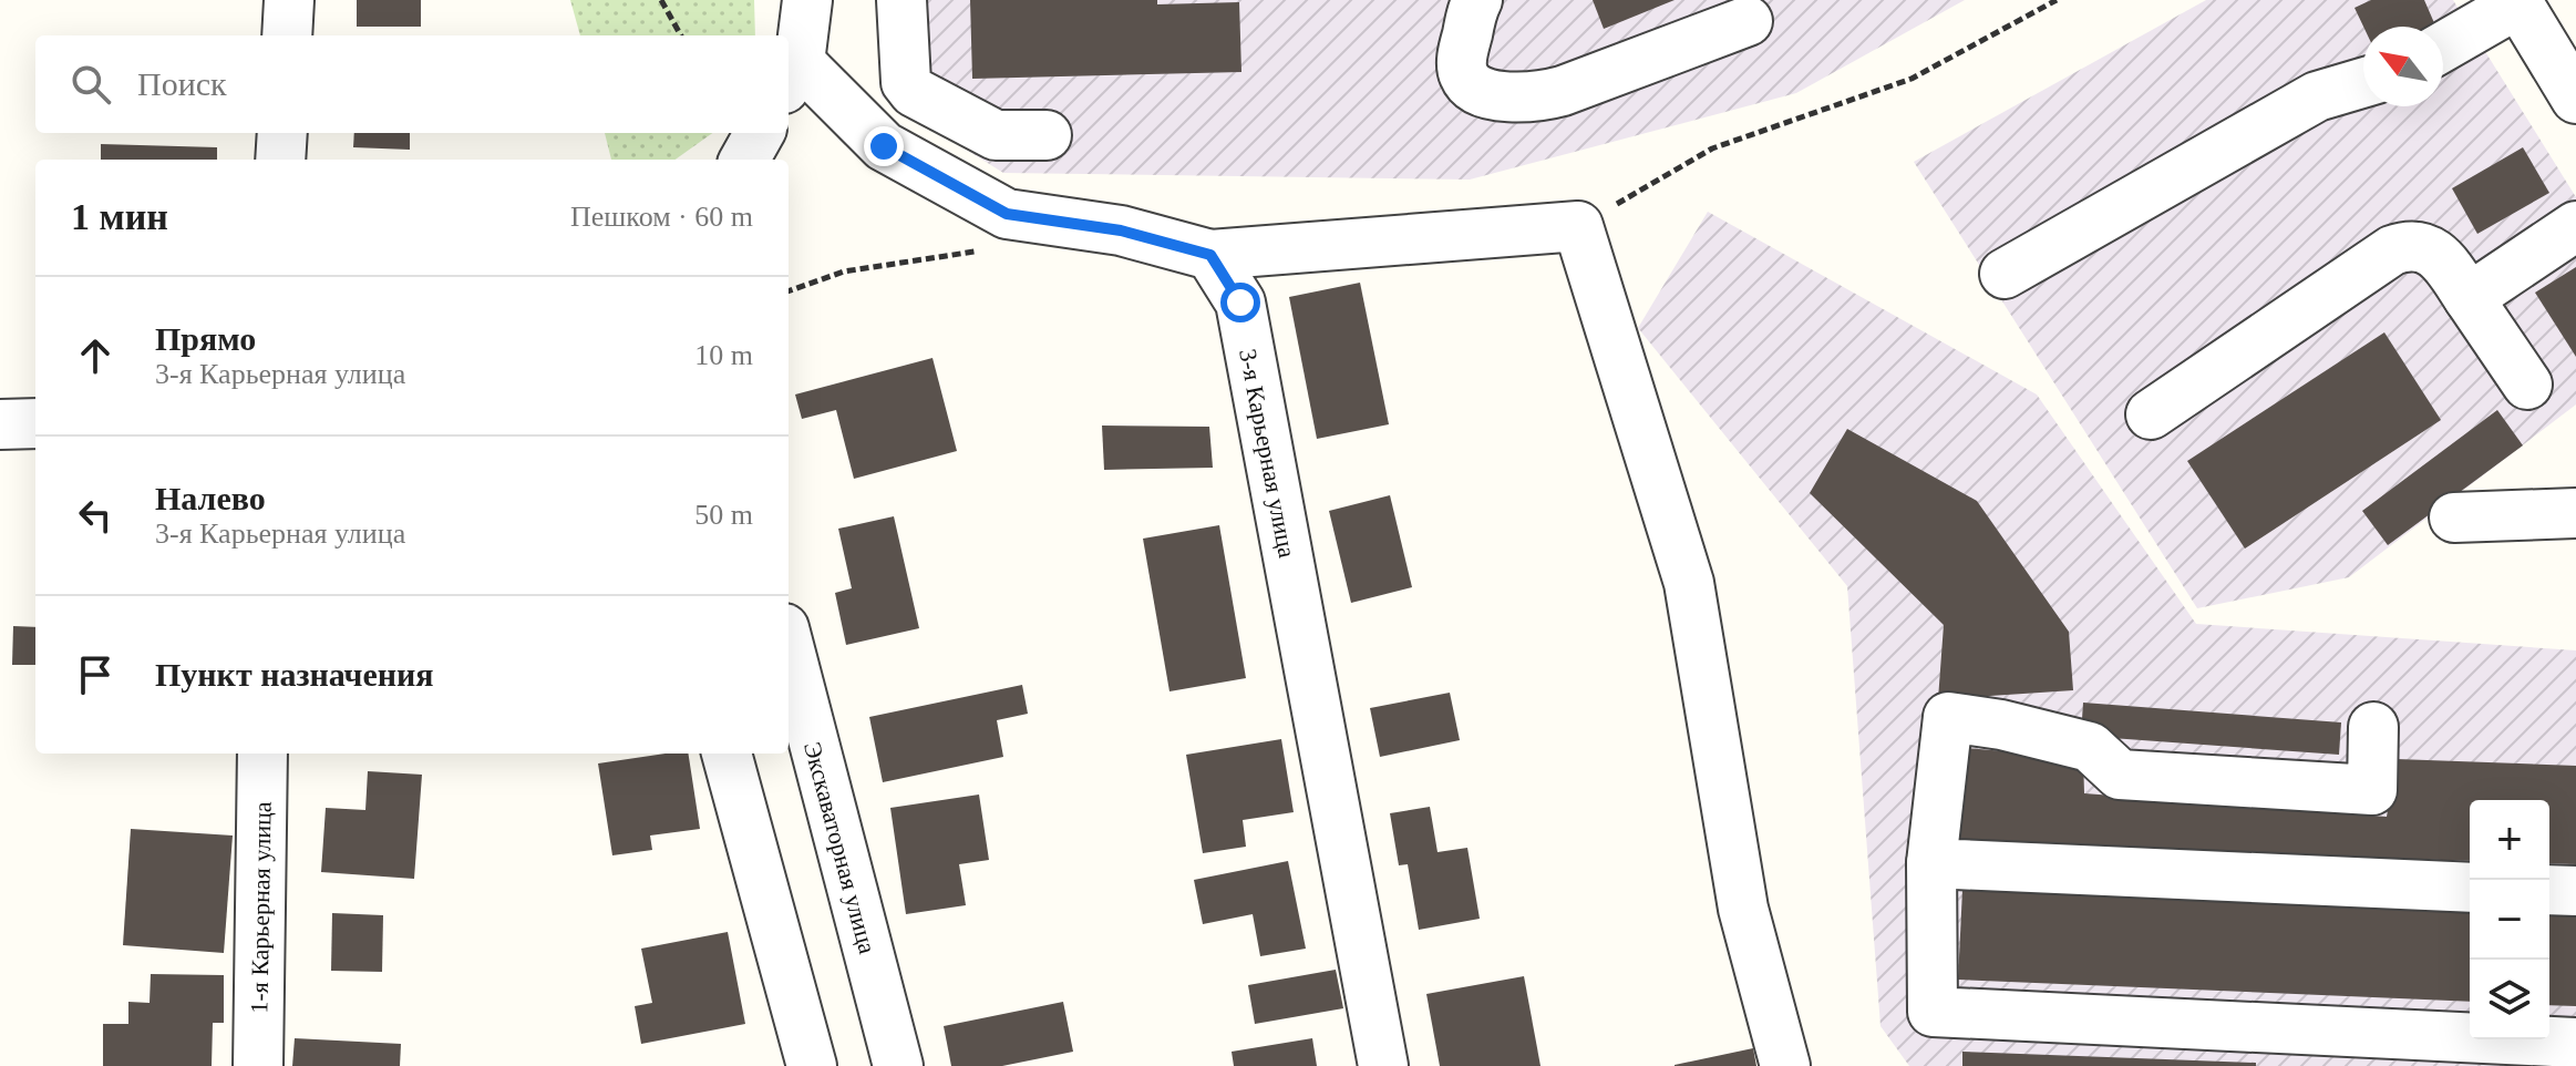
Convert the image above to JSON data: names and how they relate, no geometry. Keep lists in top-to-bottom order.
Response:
{
  "streets": {
    "street": ["3-я Карьерная улица", "Экскаваторная улица", "1-я Карьерная улица"]
  },
  "north": "top left",
  "page": {
    "search": "Поиск",
    "heading": ["1 мин", "Пешком · 60 m"],
    "list": [
      ["Прямо", "3-я Карьерная улица", "10 m"],
      ["Налево", "3-я Карьерная улица", "50 m"],
      "Пункт назначения"
    ],
    "map_buttons": ["+", "−"]
  }
}
